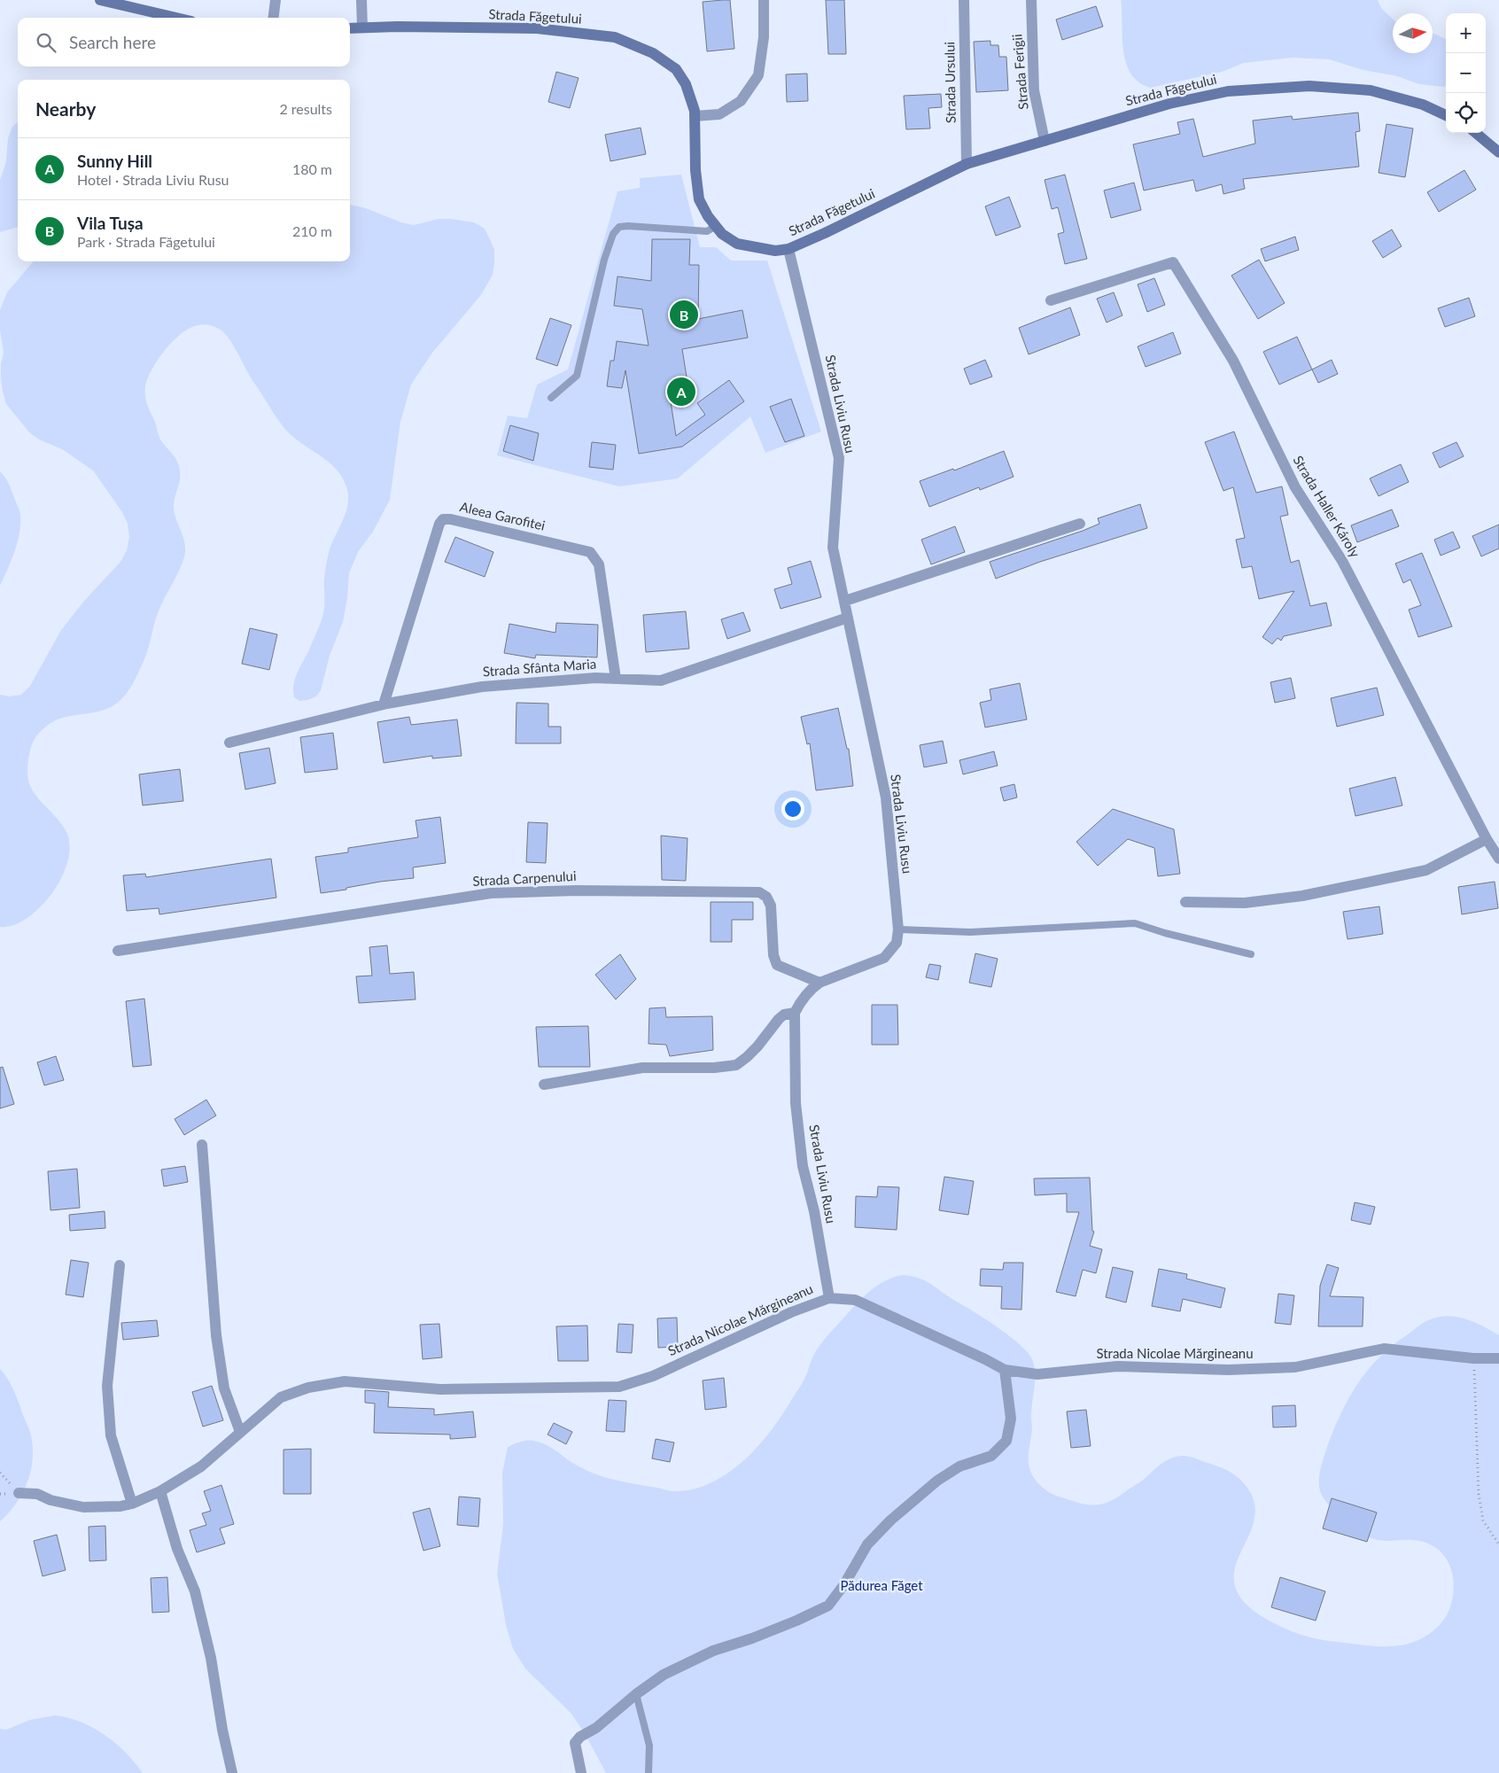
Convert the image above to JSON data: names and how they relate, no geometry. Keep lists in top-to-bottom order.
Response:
{
  "streets": {
    "main road": ["Strada Făgetului"],
    "street": [
      "Strada Ferigii",
      "Strada Ursului",
      "Strada Liviu Rusu",
      "Strada Haller Károly",
      "Aleea Garofitei",
      "Strada Sfânta Maria",
      "Strada Carpenului",
      "Strada Nicolae Mărgineanu"
    ]
  },
  "crossings": [
    ["Strada Făgetului", "Strada Ferigii"],
    ["Strada Făgetului", "Strada Ursului"],
    ["Strada Făgetului", "Strada Liviu Rusu"],
    ["Strada Liviu Rusu", "Strada Sfânta Maria"],
    ["Strada Liviu Rusu", "Strada Carpenului"],
    ["Strada Liviu Rusu", "Strada Nicolae Mărgineanu"],
    ["Aleea Garofitei", "Strada Sfânta Maria"]
  ],
  "parks": ["Pădurea Făget"],
  "north": "right",
  "page": {
    "map_buttons": ["+", "−"],
    "search": "Search here",
    "heading": ["Nearby", "2 results"],
    "list": [
      {
        "mark": "A",
        "name": "Sunny Hill",
        "note": "Hotel · Strada Liviu Rusu",
        "value": "180 m"
      },
      {
        "mark": "B",
        "name": "Vila Tușa",
        "note": "Park · Strada Făgetului",
        "value": "210 m"
      }
    ],
    "pins": ["B", "A"]
  }
}
